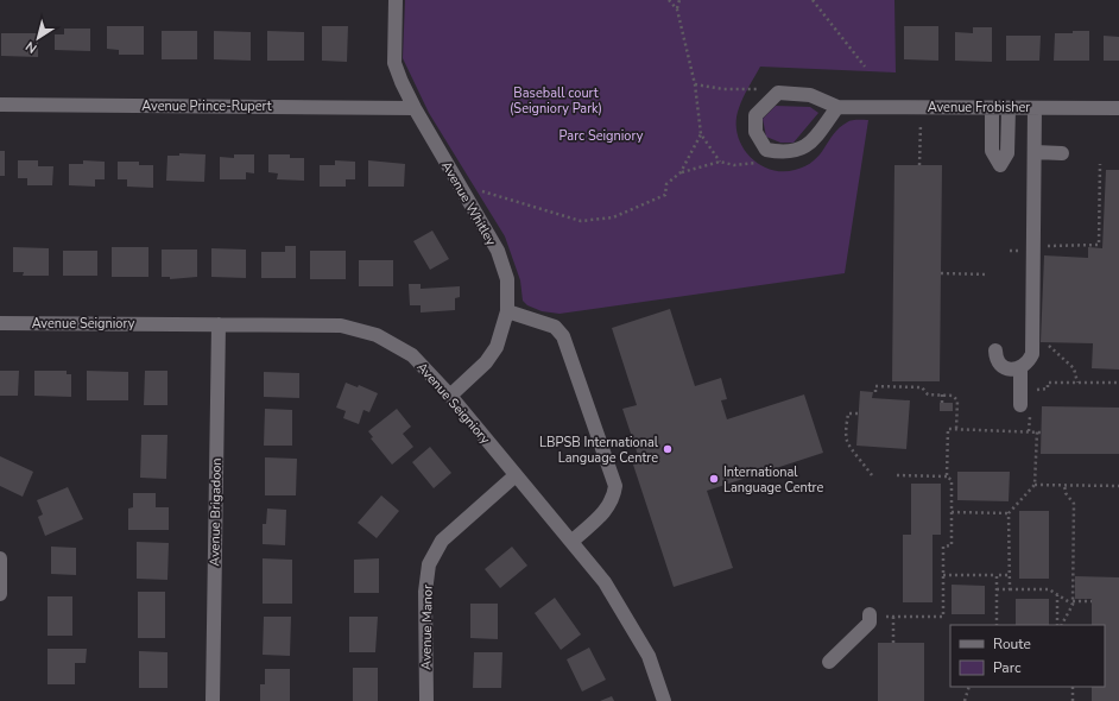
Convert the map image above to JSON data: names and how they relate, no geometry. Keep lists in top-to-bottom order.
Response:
{
  "streets": {
    "street": [
      "Avenue Prince-Rupert",
      "Avenue Frobisher",
      "Avenue Whitley",
      "Avenue Seigniory",
      "Avenue Brigadoon",
      "Avenue Manor"
    ]
  },
  "crossings": [
    ["Avenue Prince-Rupert", "Avenue Whitley"],
    ["Avenue Whitley", "Avenue Seigniory"],
    ["Avenue Seigniory", "Avenue Brigadoon"],
    ["Avenue Seigniory", "Avenue Manor"]
  ],
  "parks": ["Baseball court (Seigniory Park)", "Parc Seigniory"],
  "places": ["LBPSB International Language Centre", "International Language Centre"],
  "legend": ["Route", "Parc"],
  "north": "bottom left"
}
